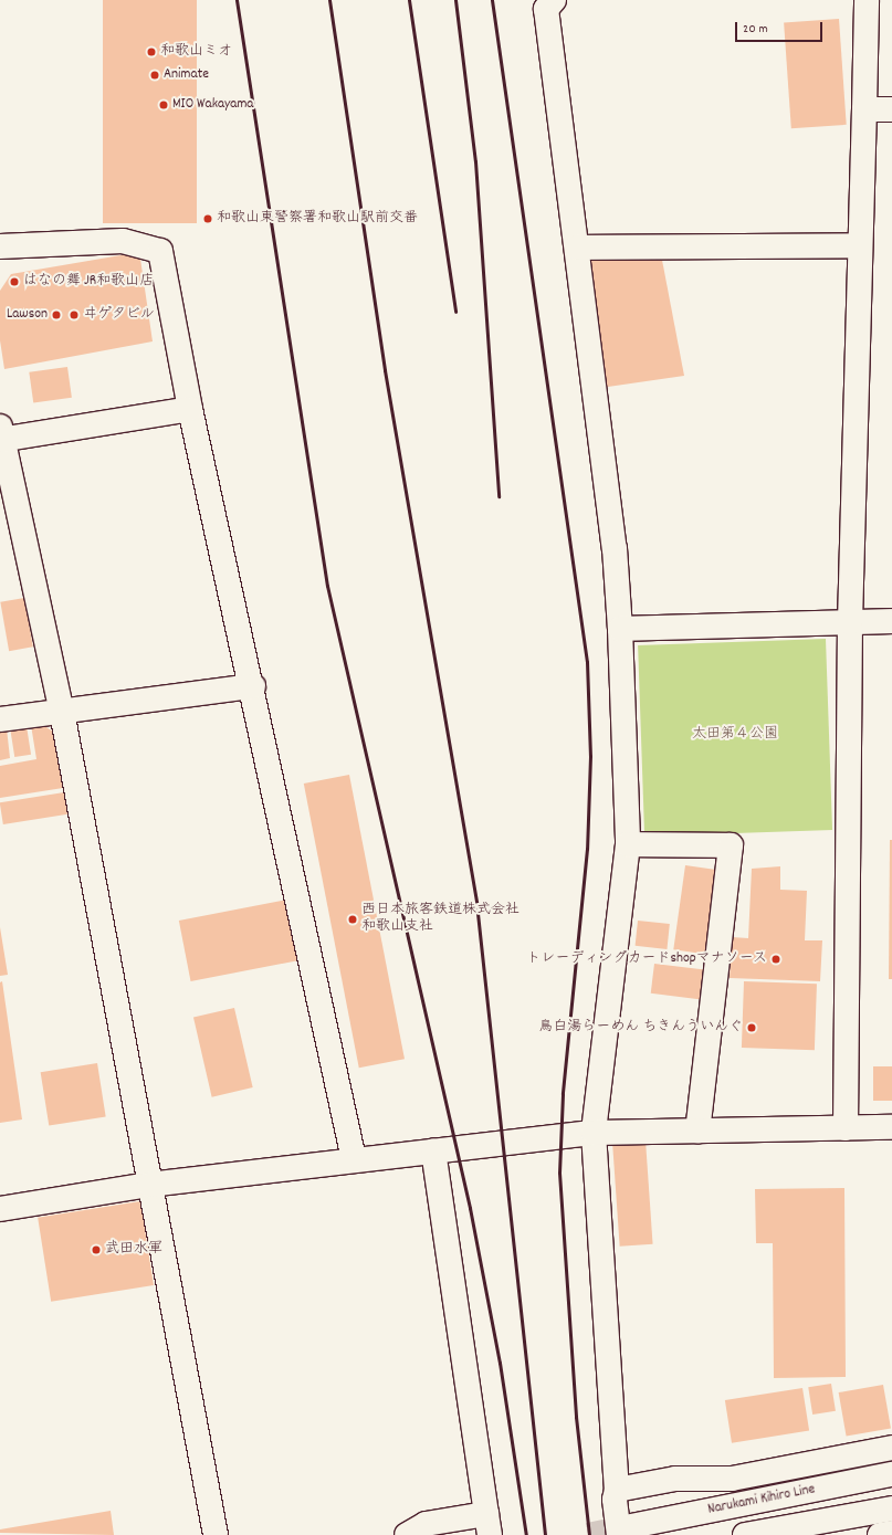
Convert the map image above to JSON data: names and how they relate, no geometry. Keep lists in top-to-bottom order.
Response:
{
  "streets": {
    "street": ["Narukami Kihiro Line"]
  },
  "parks": ["太田第４公園"],
  "places": [
    "和歌山ミオ",
    "Animate",
    "MIO Wakayama",
    "和歌山東警察署和歌山駅前交番",
    "はなの舞 JR和歌山店",
    "Lawson",
    "ヰゲタビル",
    "西日本旅客鉄道株式会社 和歌山支社",
    "トレーディングカードshopマナソース",
    "鳥白湯らーめん ちきんういんぐ",
    "武田水軍"
  ],
  "scale_bar": "20 m"
}
